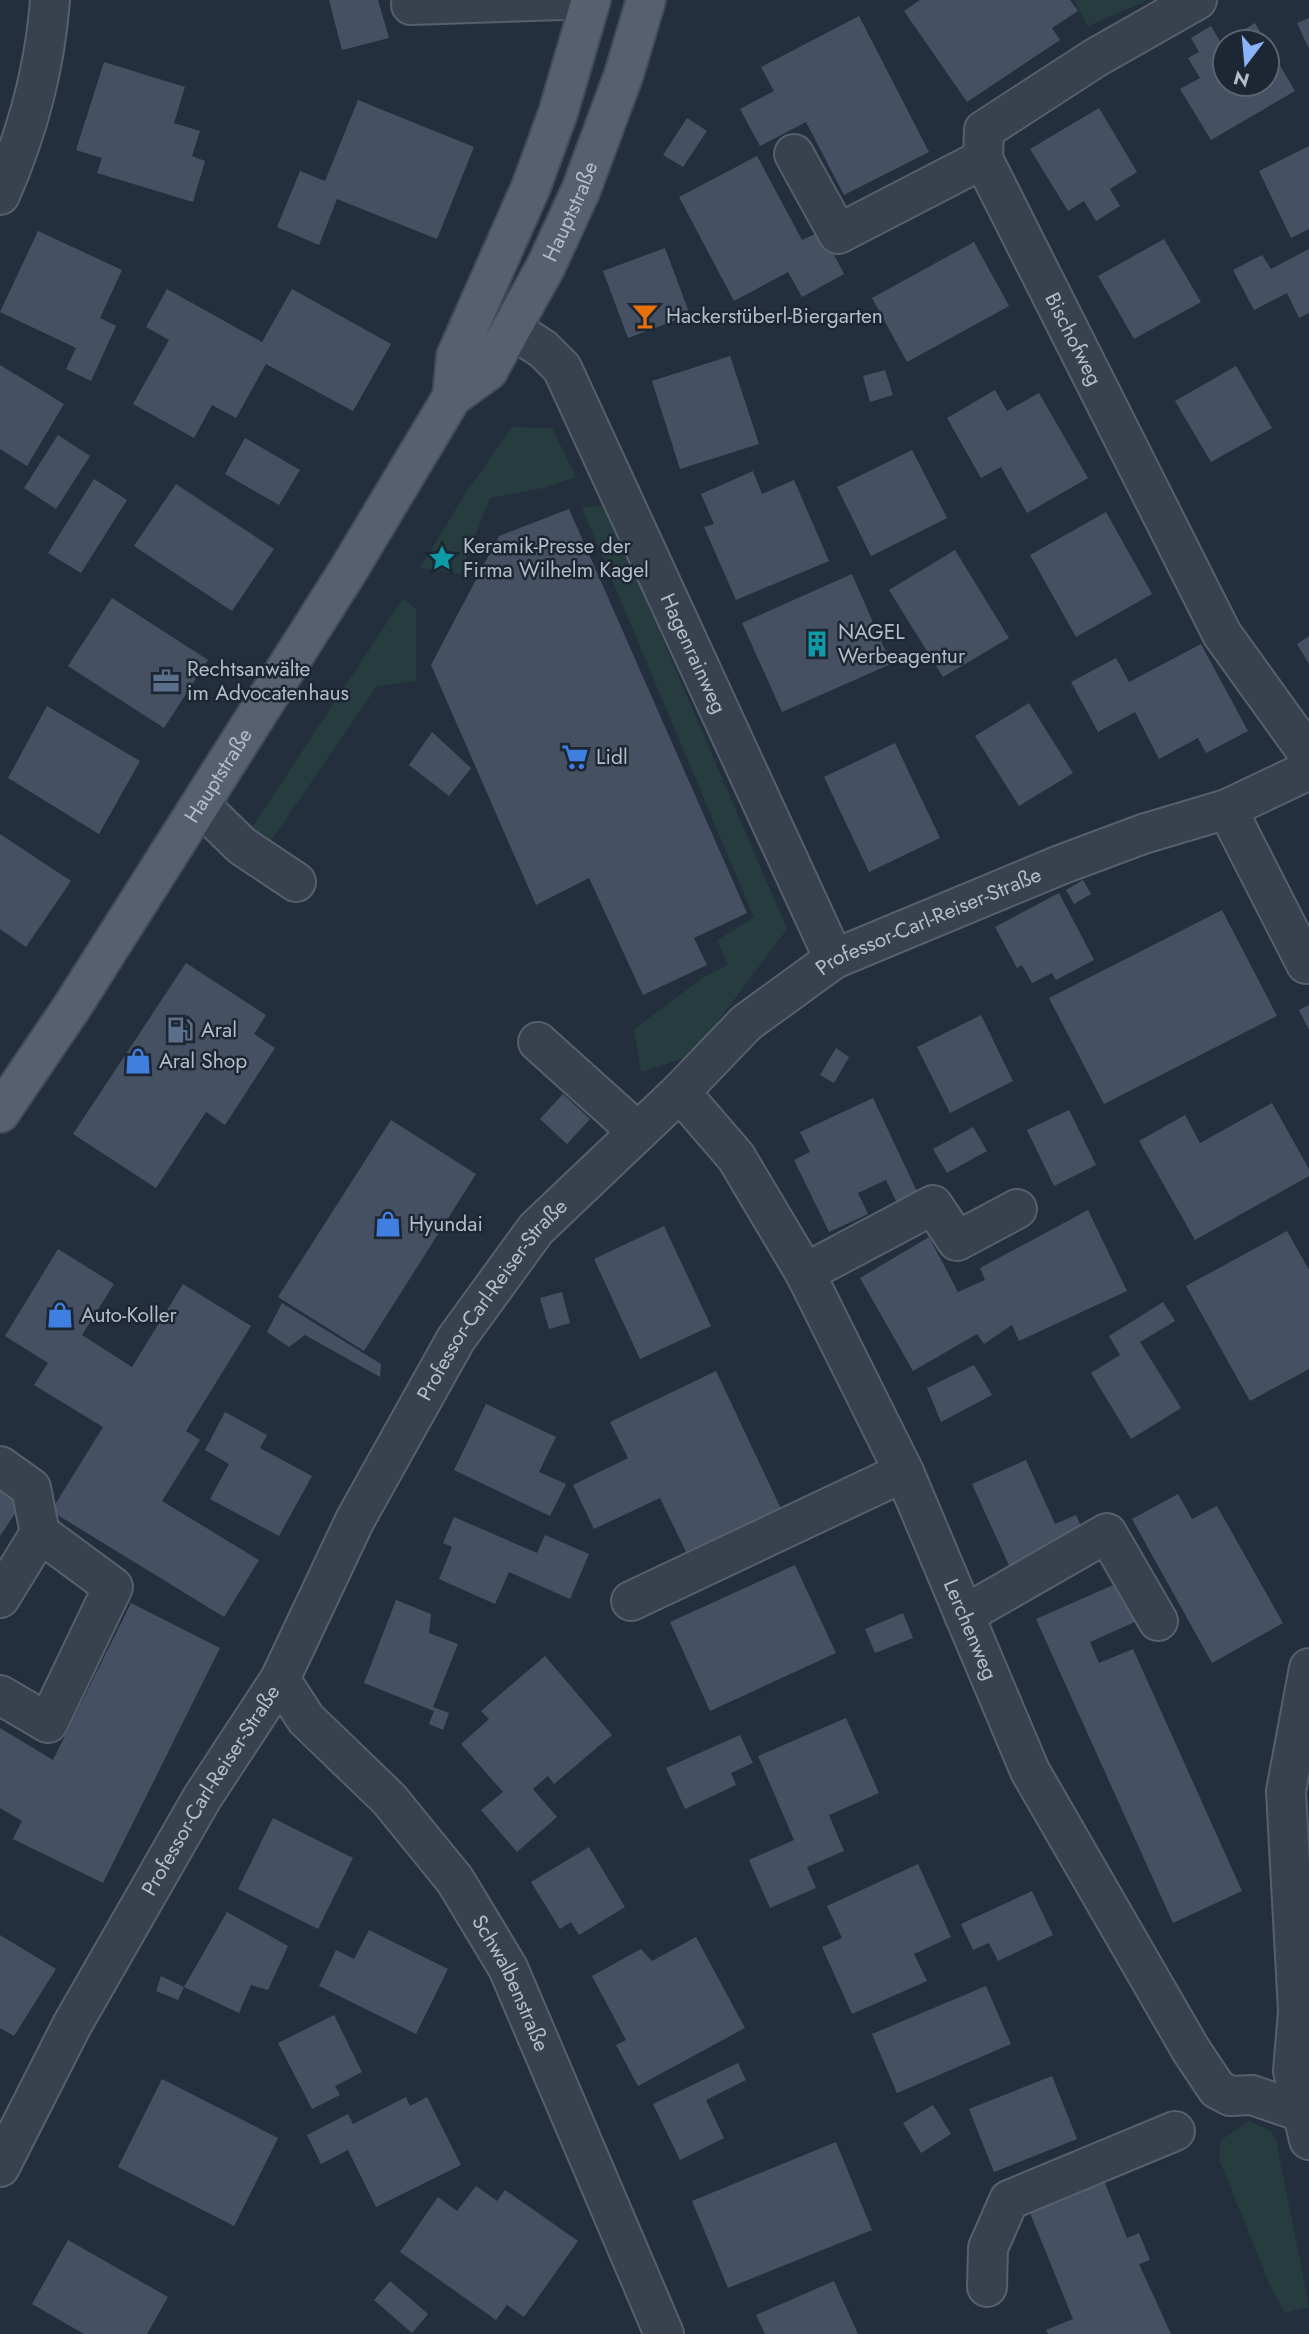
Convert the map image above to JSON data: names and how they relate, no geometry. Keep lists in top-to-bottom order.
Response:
{
  "streets": {
    "main road": ["Hauptstraße"],
    "street": [
      "Bischofweg",
      "Hagenrainweg",
      "Professor-Carl-Reiser-Straße",
      "Lerchenweg",
      "Schwalbenstraße"
    ]
  },
  "crossings": [
    ["Hauptstraße", "Hagenrainweg"],
    ["Hagenrainweg", "Professor-Carl-Reiser-Straße"],
    ["Professor-Carl-Reiser-Straße", "Lerchenweg"],
    ["Professor-Carl-Reiser-Straße", "Schwalbenstraße"]
  ],
  "places": {
    "bar": ["Hackerstüberl-Biergarten"],
    "place": ["Keramik-Presse der Firma Wilhelm Kagel"],
    "building": ["NAGEL Werbeagentur"],
    "office": ["Rechtsanwälte im Advocatenhaus"],
    "supermarket": ["Lidl"],
    "fuel station": ["Aral"],
    "shop": ["Aral Shop", "Hyundai", "Auto-Koller"]
  },
  "north": "bottom"
}
